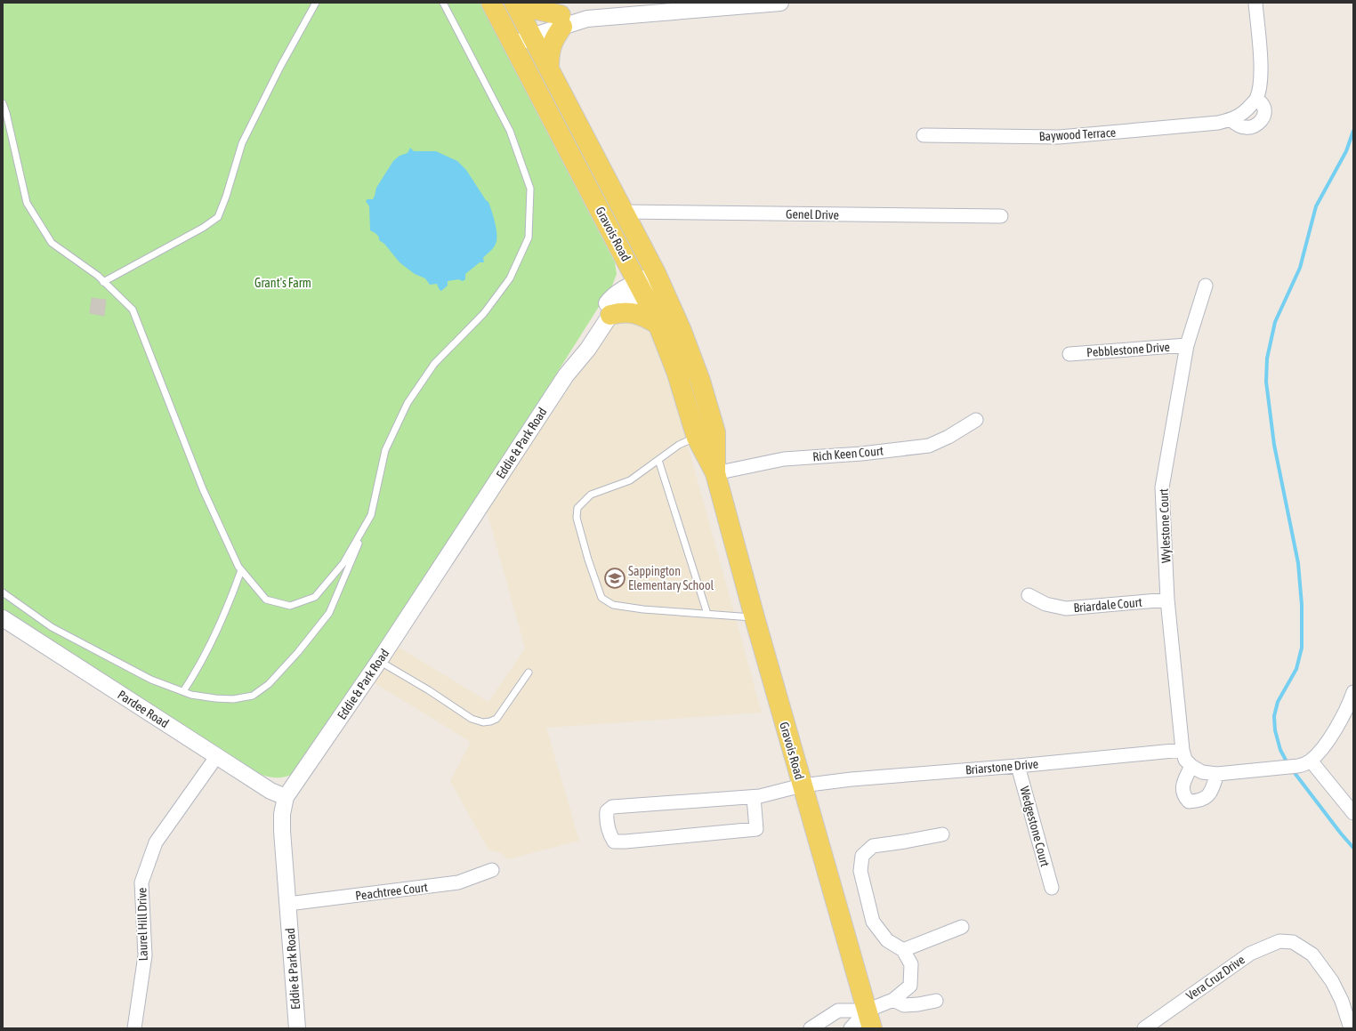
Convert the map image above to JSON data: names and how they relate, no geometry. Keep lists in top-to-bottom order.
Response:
{
  "streets": {
    "main road": ["Gravois Road"],
    "street": [
      "Baywood Terrace",
      "Genel Drive",
      "Pebblestone Drive",
      "Eddie & Park Road",
      "Rich Keen Court",
      "Wylestone Court",
      "Briardale Court",
      "Pardee Road",
      "Briarstone Drive",
      "Wedgestone Court",
      "Peachtree Court",
      "Laurel Hill Drive",
      "Vera Cruz Drive"
    ]
  },
  "crossings": [
    ["Genel Drive", "Gravois Road"],
    ["Gravois Road", "Eddie & Park Road"],
    ["Gravois Road", "Rich Keen Court"],
    ["Gravois Road", "Briarstone Drive"],
    ["Pebblestone Drive", "Wylestone Court"],
    ["Eddie & Park Road", "Pardee Road"],
    ["Eddie & Park Road", "Peachtree Court"],
    ["Wylestone Court", "Briardale Court"],
    ["Wylestone Court", "Briarstone Drive"],
    ["Pardee Road", "Laurel Hill Drive"],
    ["Briarstone Drive", "Wedgestone Court"]
  ],
  "parks": ["Grant's Farm"],
  "places": {
    "school or university": ["Sappington Elementary School"]
  }
}
